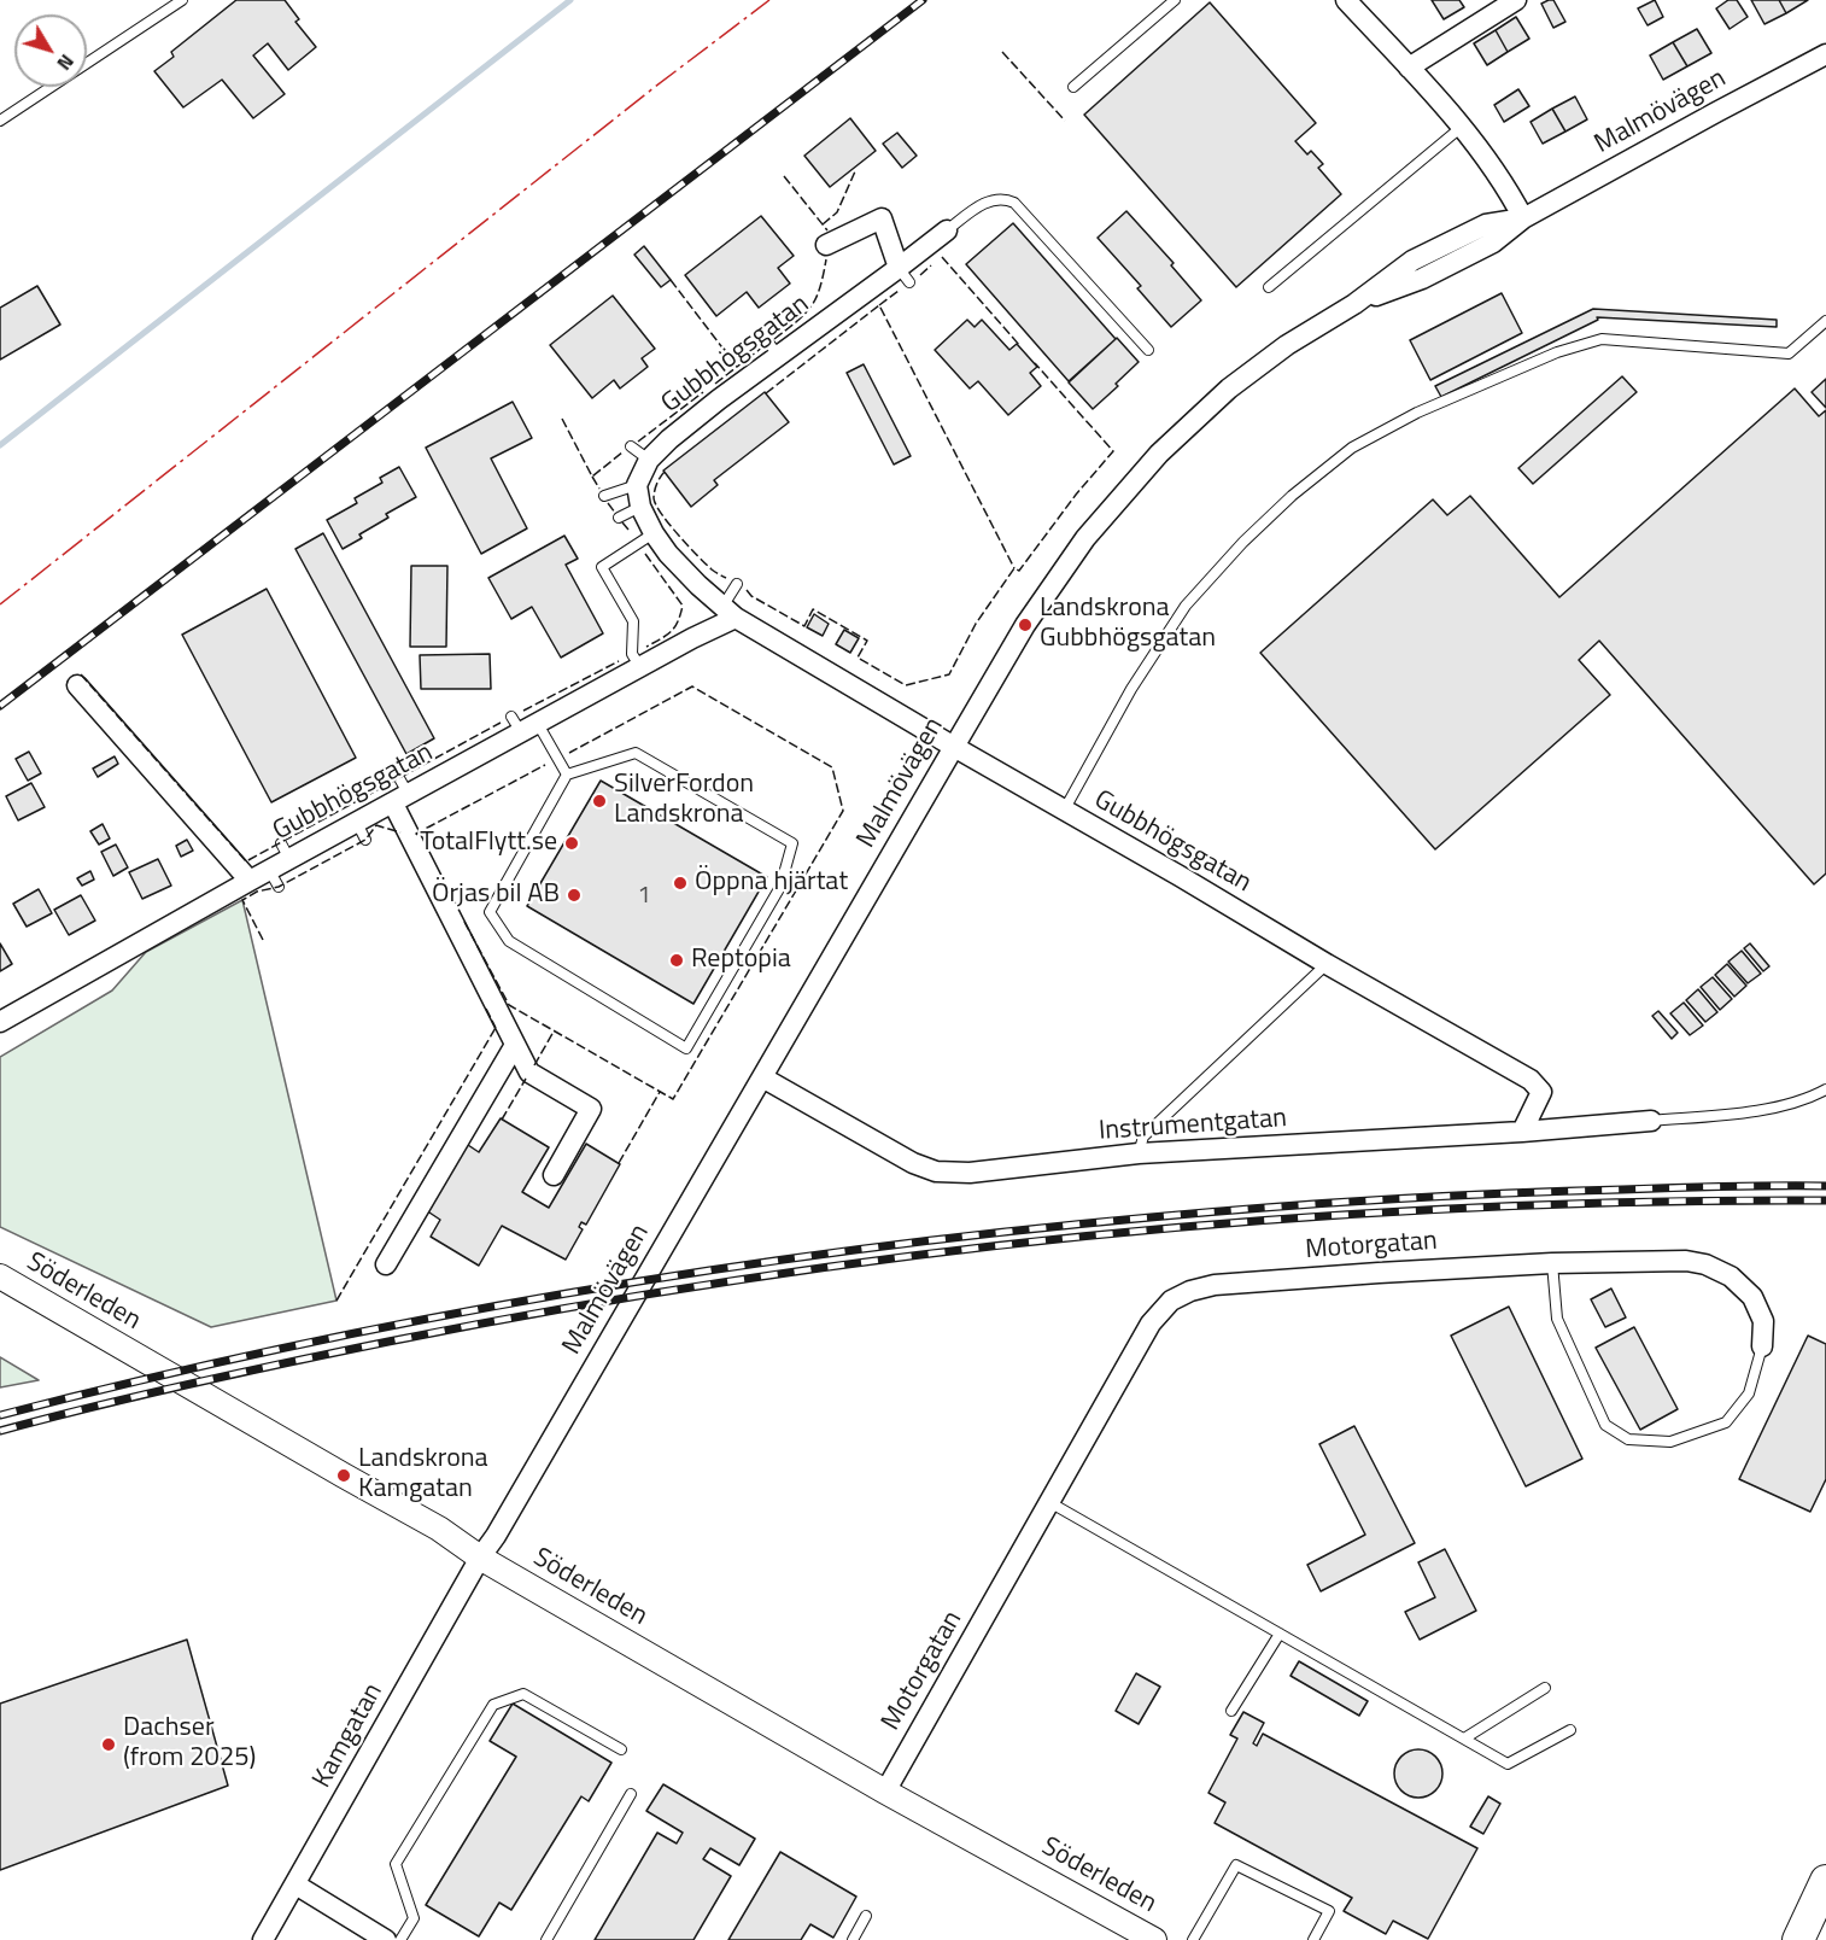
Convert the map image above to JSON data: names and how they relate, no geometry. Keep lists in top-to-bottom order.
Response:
{
  "streets": {
    "street": [
      "Malmövägen",
      "Gubbhögsgatan",
      "Instrumentgatan",
      "Motorgatan",
      "Söderleden",
      "Kamgatan"
    ]
  },
  "crossings": [
    ["Malmövägen", "Gubbhögsgatan"],
    ["Malmövägen", "Instrumentgatan"],
    ["Malmövägen", "Söderleden"],
    ["Malmövägen", "Kamgatan"],
    ["Gubbhögsgatan", "Instrumentgatan"],
    ["Motorgatan", "Söderleden"],
    ["Söderleden", "Kamgatan"]
  ],
  "places": [
    "Landskrona Gubbhögsgatan",
    "SilverFordon Landskrona",
    "TotalFlytt.se",
    "Öppna hjärtat",
    "Örjas bil AB",
    "Reptopia",
    "Landskrona Kamgatan",
    "Dachser (from 2025)"
  ],
  "house_numbers": ["1"],
  "north": "bottom right"
}
